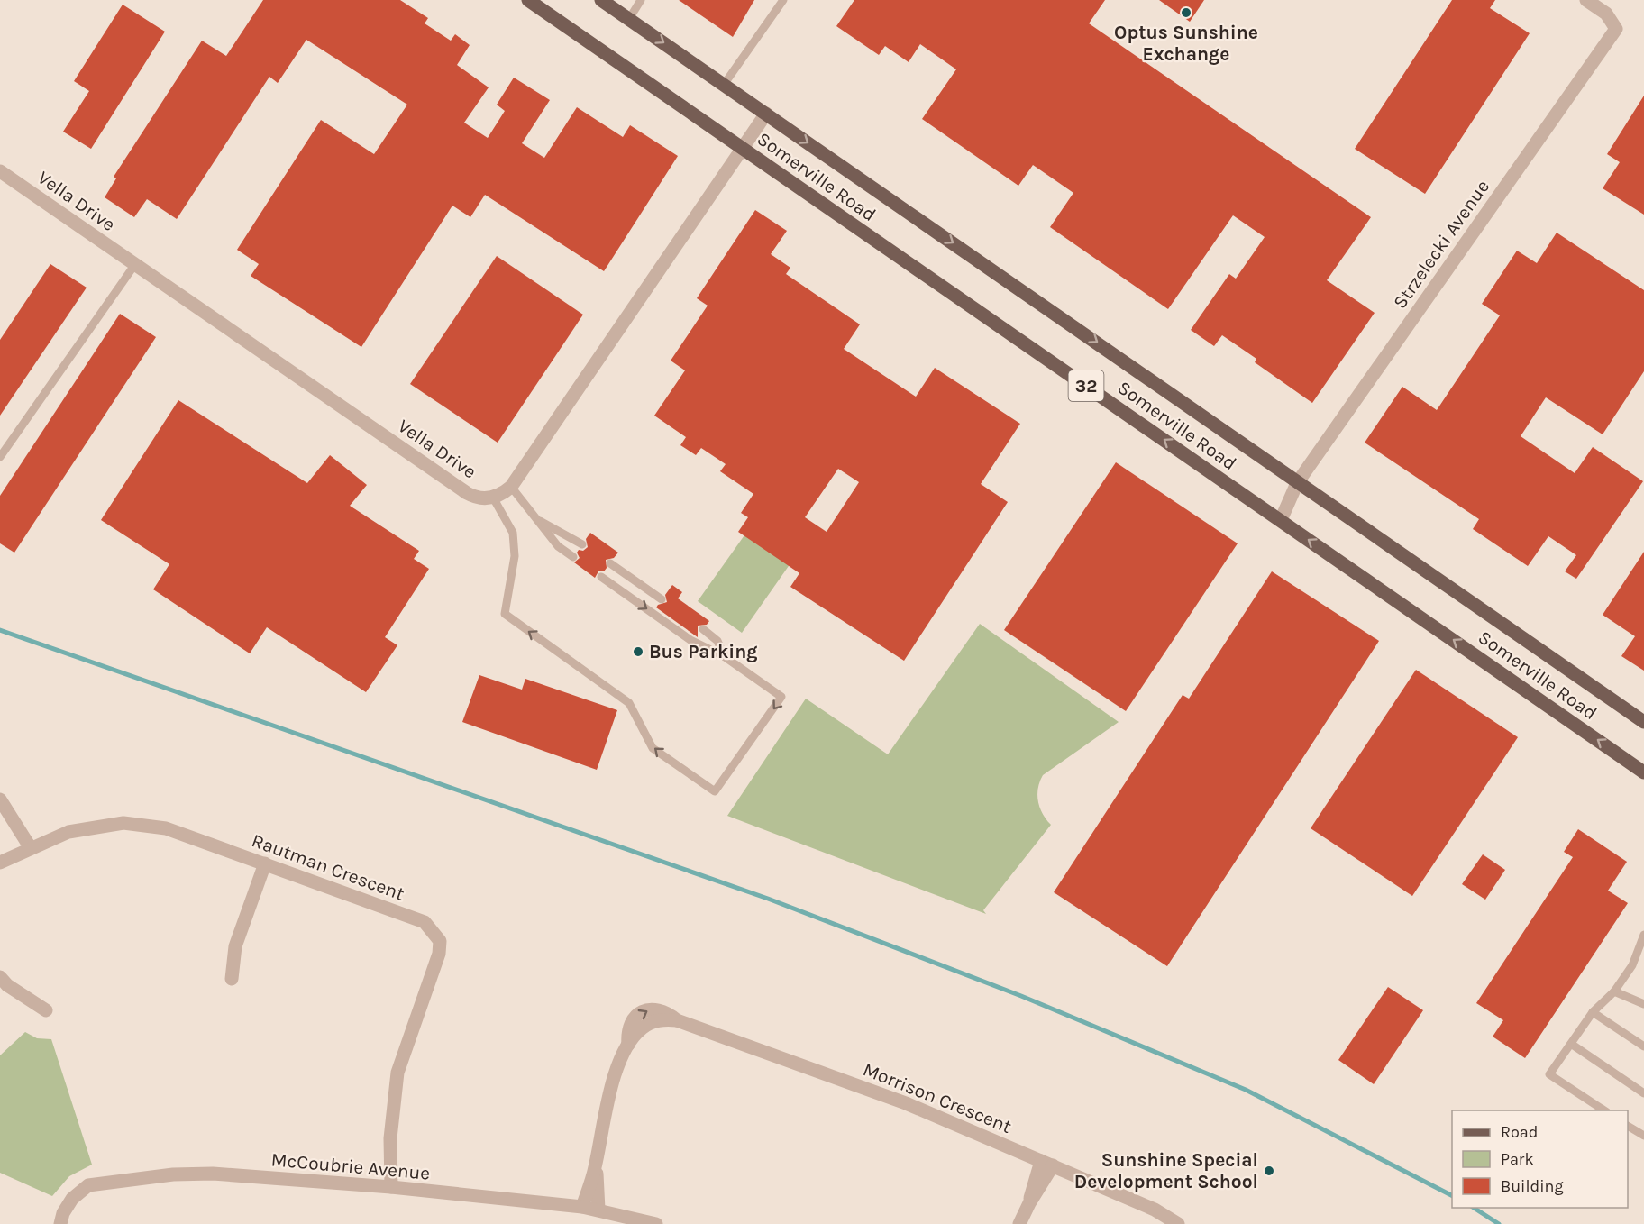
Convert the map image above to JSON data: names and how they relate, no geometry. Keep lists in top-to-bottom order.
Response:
{
  "streets": {
    "main road": ["Somerville Road", "32"],
    "street": [
      "Vella Drive",
      "Strzelecki Avenue",
      "Rautman Crescent",
      "Morrison Crescent",
      "McCoubrie Avenue"
    ]
  },
  "crossings": [
    ["Somerville Road", "Strzelecki Avenue"],
    ["Rautman Crescent", "McCoubrie Avenue"],
    ["Morrison Crescent", "McCoubrie Avenue"]
  ],
  "places": ["Optus Sunshine Exchange", "Bus Parking", "Sunshine Special Development School"],
  "legend": ["Road", "Park", "Building"]
}
